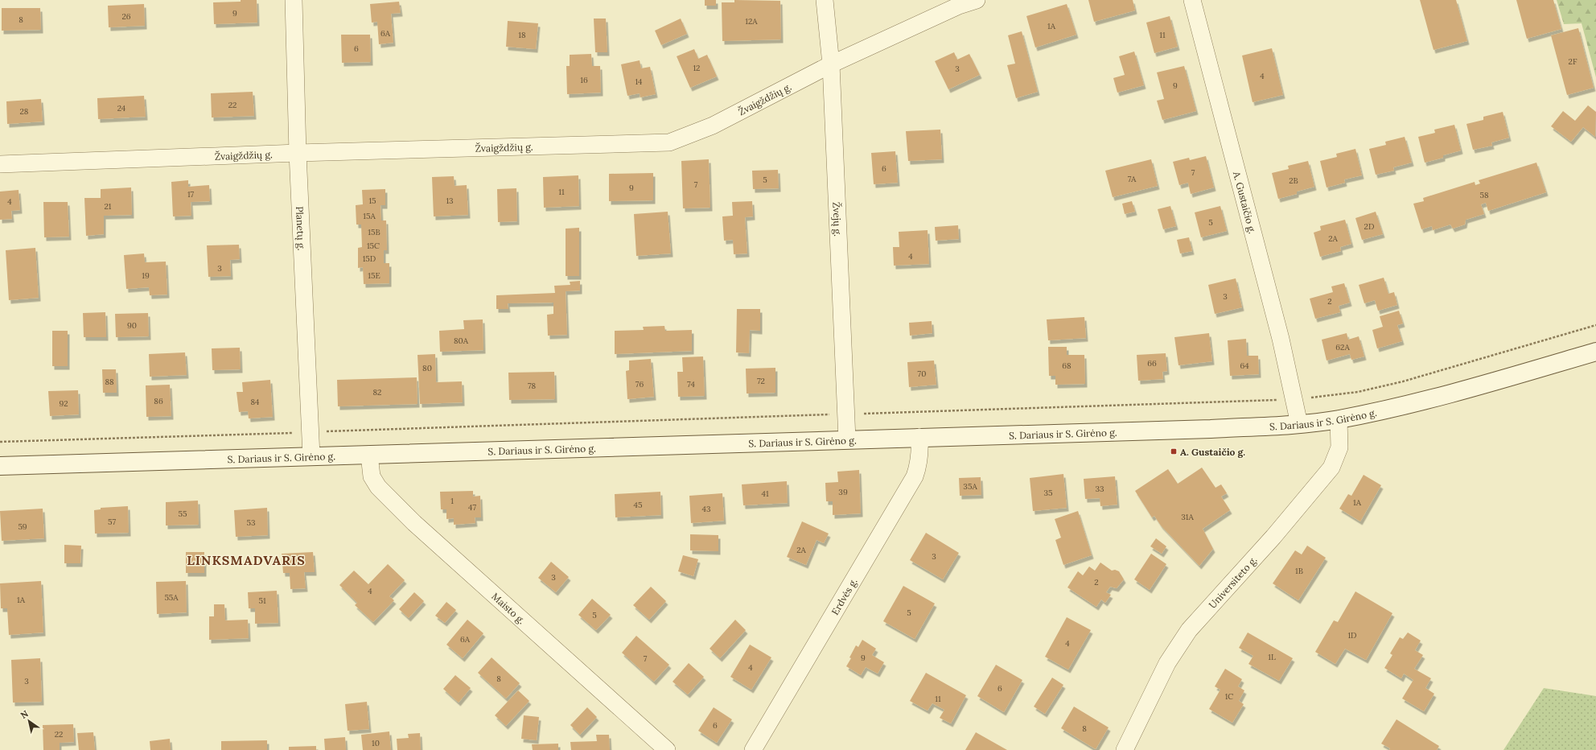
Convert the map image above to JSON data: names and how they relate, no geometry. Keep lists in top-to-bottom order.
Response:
{
  "streets": {
    "street": [
      "Žvaigždžių g.",
      "A. Gustaičio g.",
      "Žvejų g.",
      "Planetų g.",
      "S. Dariaus ir S. Girėno g.",
      "Universiteto g.",
      "Erdvės g.",
      "Maisto g."
    ]
  },
  "crossings": [
    ["Žvaigždžių g.", "Žvejų g."],
    ["Žvaigždžių g.", "Planetų g."],
    ["A. Gustaičio g.", "S. Dariaus ir S. Girėno g."],
    ["Žvejų g.", "S. Dariaus ir S. Girėno g."],
    ["Planetų g.", "S. Dariaus ir S. Girėno g."],
    ["S. Dariaus ir S. Girėno g.", "Universiteto g."],
    ["S. Dariaus ir S. Girėno g.", "Erdvės g."],
    ["S. Dariaus ir S. Girėno g.", "Maisto g."]
  ],
  "districts": ["LINKSMADVARIS"],
  "places": {
    "transit": ["A. Gustaičio g."]
  },
  "house_numbers": [
    "9",
    "26",
    "8",
    "12A",
    "1A",
    "6A",
    "18",
    "11",
    "6",
    "2F",
    "12",
    "3",
    "4",
    "16",
    "14",
    "9",
    "22",
    "24",
    "28",
    "6",
    "7",
    "7A",
    "5",
    "2B",
    "7",
    "9",
    "11",
    "17",
    "58",
    "15",
    "13",
    "4",
    "21",
    "15A",
    "5",
    "2D",
    "15B",
    "2A",
    "15C",
    "4",
    "15D",
    "3",
    "19",
    "15E",
    "3",
    "2",
    "90",
    "80A",
    "62A",
    "66",
    "68",
    "64",
    "80",
    "70",
    "72",
    "88",
    "76",
    "74",
    "78",
    "82",
    "86",
    "84",
    "92",
    "35A",
    "33",
    "39",
    "35",
    "41",
    "1",
    "1A",
    "45",
    "47",
    "43",
    "55",
    "31A",
    "57",
    "53",
    "59",
    "2A",
    "3",
    "1B",
    "3",
    "2",
    "4",
    "55A",
    "1A",
    "51",
    "5",
    "5",
    "1D",
    "6A",
    "4",
    "1L",
    "9",
    "7",
    "4",
    "8",
    "3",
    "6",
    "1C",
    "11",
    "6",
    "8",
    "22",
    "10"
  ],
  "north": "top left"
}
